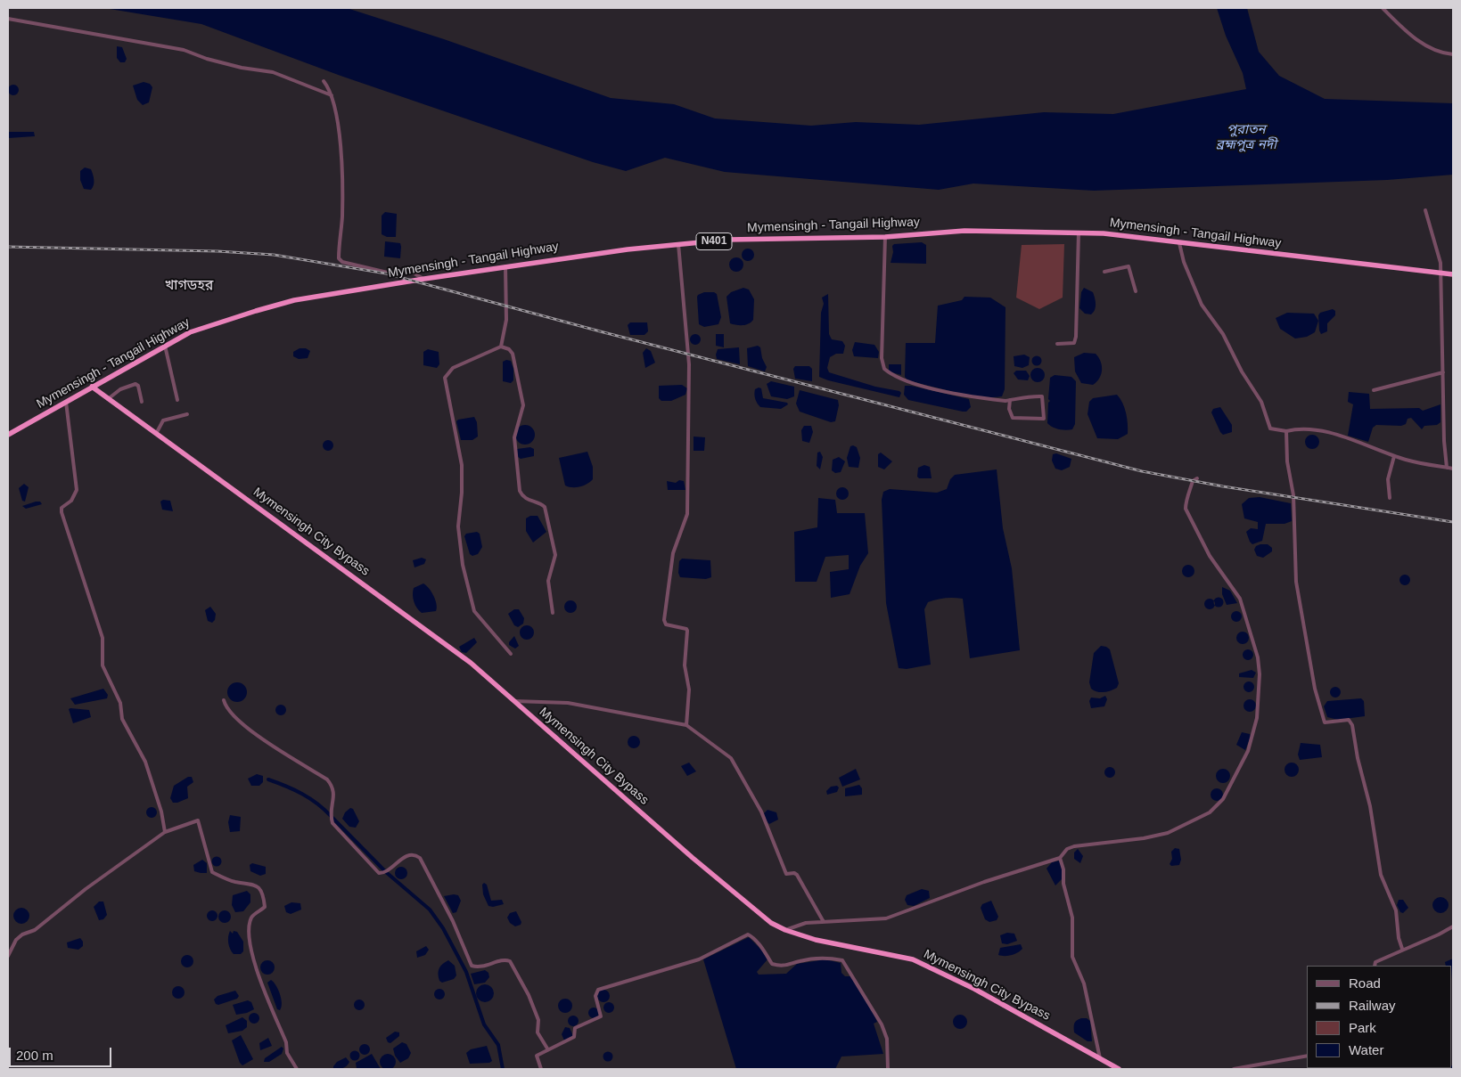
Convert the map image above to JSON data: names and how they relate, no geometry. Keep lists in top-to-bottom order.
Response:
{
  "streets": {
    "highway": ["Mymensingh - Tangail Highway", "N401", "Mymensingh City Bypass"]
  },
  "crossings": [
    ["Mymensingh - Tangail Highway", "Mymensingh City Bypass"]
  ],
  "districts": ["খাগডহর"],
  "water": ["পুরাতন ব্রহ্মপুত্র নদী"],
  "legend": [
    "Road",
    "Railway",
    "Park",
    "Water"
  ],
  "scale_bar": "200 m"
}
